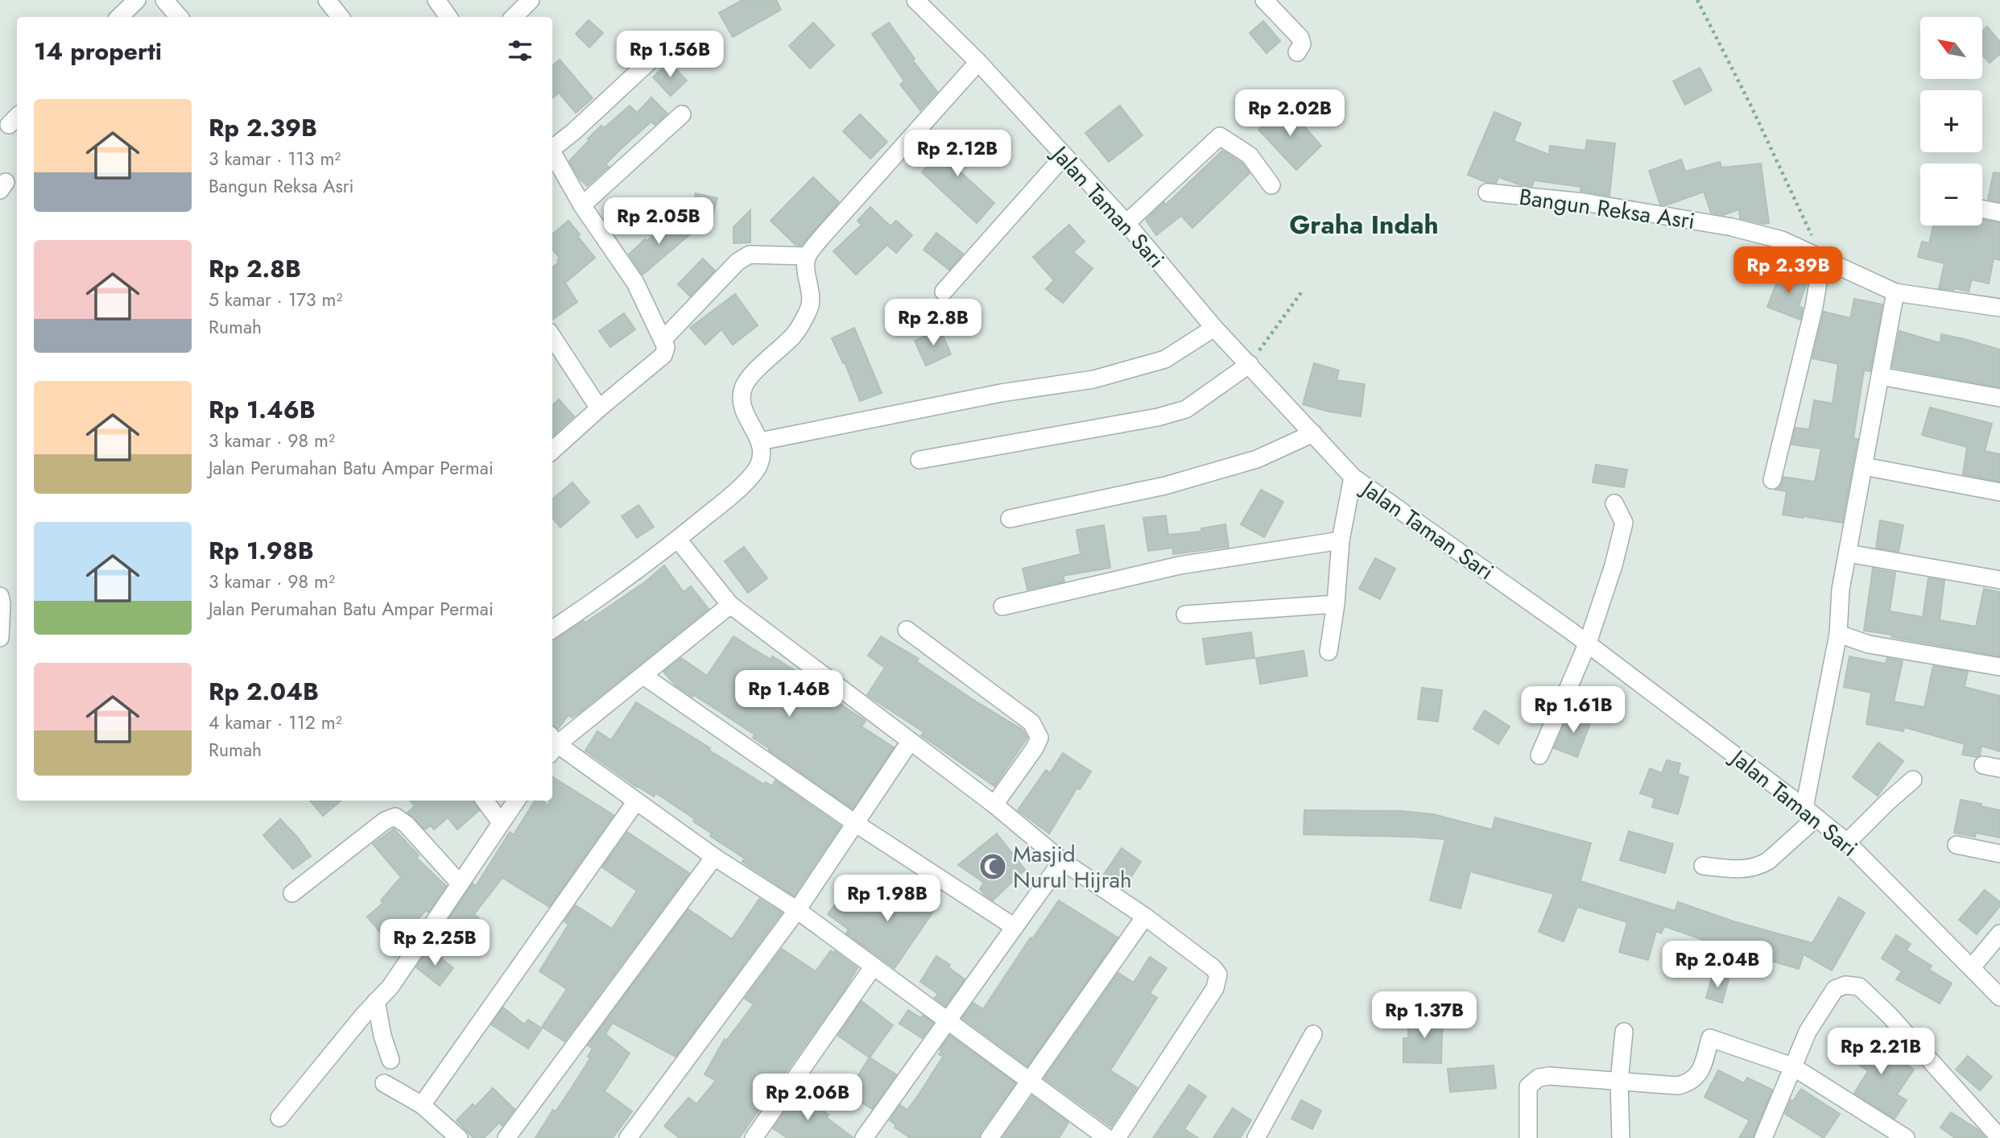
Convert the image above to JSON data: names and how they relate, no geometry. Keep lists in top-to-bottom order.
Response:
{
  "streets": {
    "street": ["Jalan Taman Sari", "Bangun Reksa Asri"]
  },
  "districts": ["Graha Indah"],
  "places": {
    "mosque": ["Masjid Nurul Hijrah"]
  },
  "north": "top left",
  "page": {
    "map_buttons": ["+", "−"],
    "heading": "14 properti",
    "price": [
      "Rp 1.56B",
      "Rp 2.02B",
      "Rp 2.12B",
      "Rp 2.05B",
      "Rp 2.39B",
      "Rp 2.8B",
      "Rp 1.46B",
      "Rp 1.61B",
      "Rp 1.98B",
      "Rp 2.25B",
      "Rp 2.04B",
      "Rp 1.37B",
      "Rp 2.21B",
      "Rp 2.06B"
    ],
    "list": [
      {
        "name": "Rp 2.39B",
        "note": "3 kamar · 113 m² · Bangun Reksa Asri"
      },
      {
        "name": "Rp 2.8B",
        "note": "5 kamar · 173 m² · Rumah"
      },
      {
        "name": "Rp 1.46B",
        "note": "3 kamar · 98 m² · Jalan Perumahan Batu Ampar Permai"
      },
      {
        "name": "Rp 1.98B",
        "note": "3 kamar · 98 m² · Jalan Perumahan Batu Ampar Permai"
      },
      {
        "name": "Rp 2.04B",
        "note": "4 kamar · 112 m² · Rumah"
      }
    ]
  }
}
